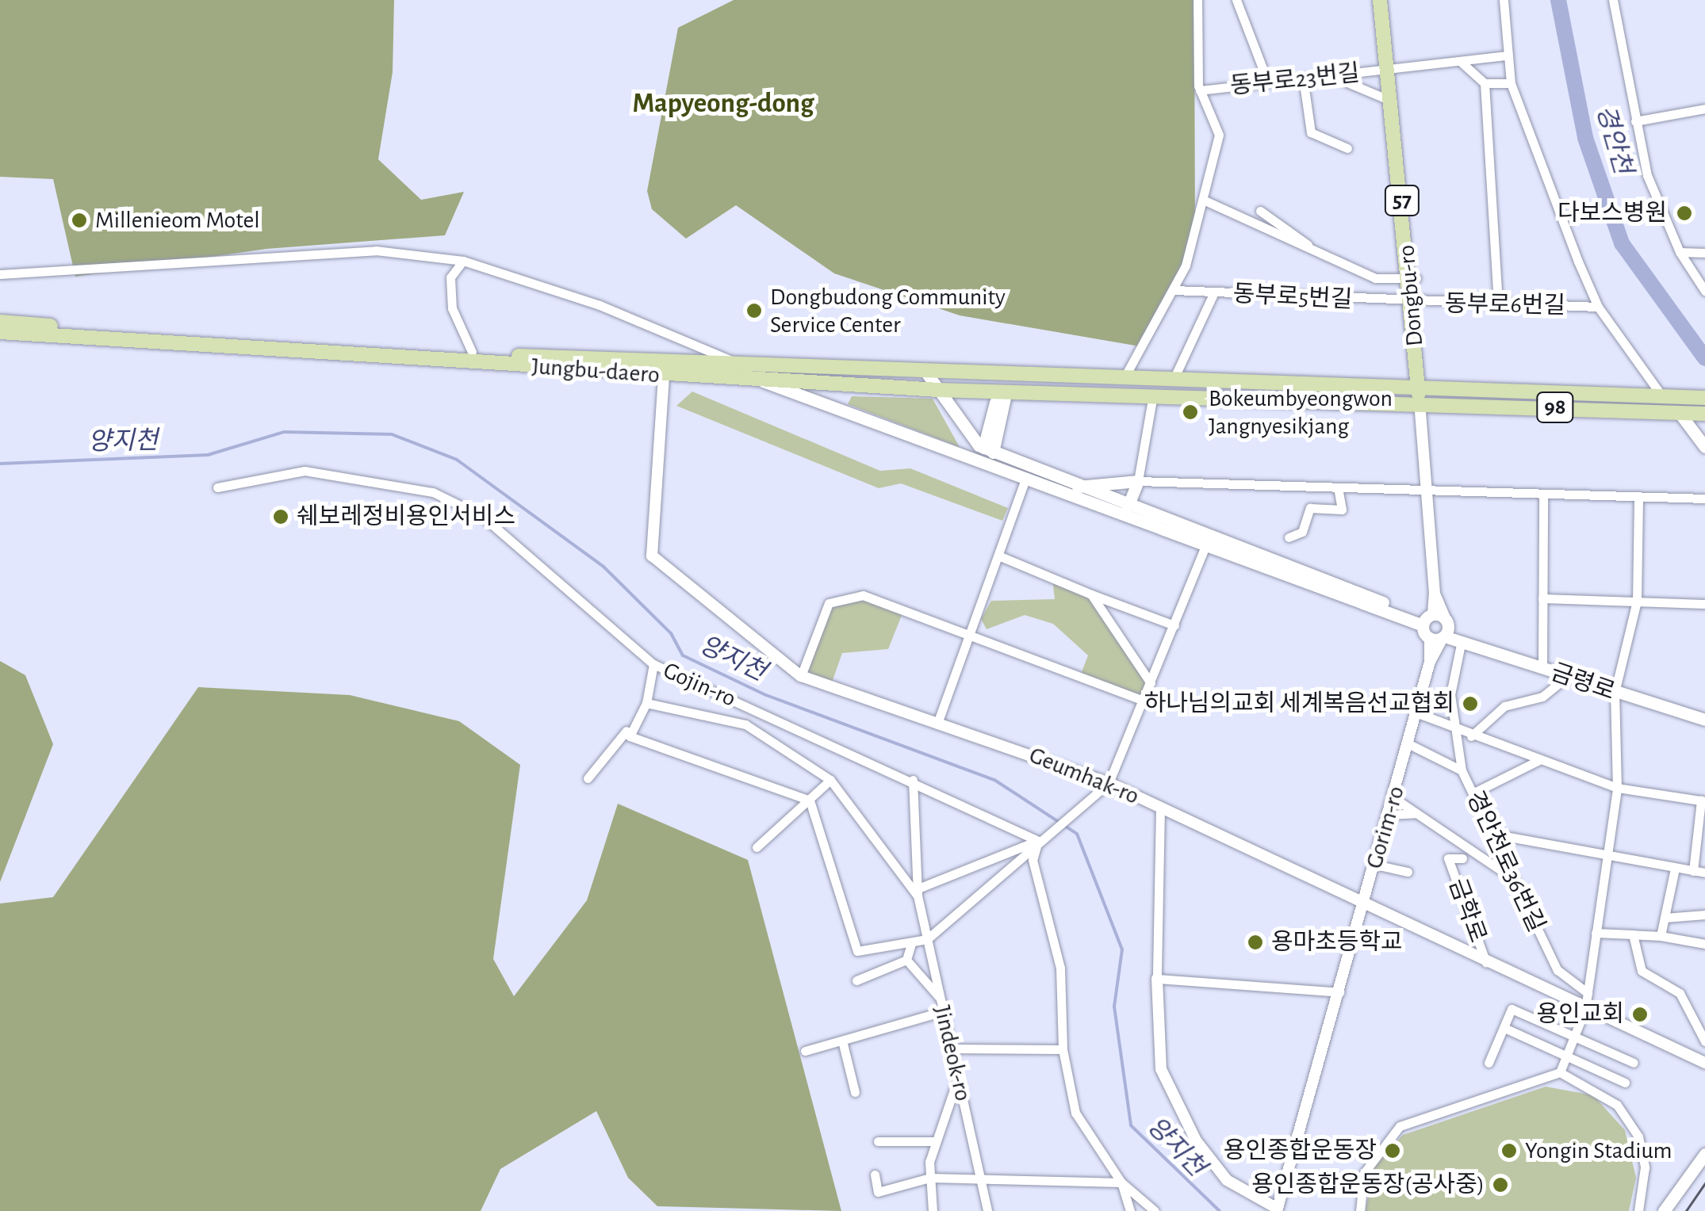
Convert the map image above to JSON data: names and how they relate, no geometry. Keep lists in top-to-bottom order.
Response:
{
  "streets": {
    "main road": [
      "57",
      "Dongbu-ro",
      "Jungbu-daero",
      "98",
      "금령로"
    ],
    "street": [
      "동부로23번길",
      "동부로5번길",
      "동부로6번길",
      "Gojin-ro",
      "Geumhak-ro",
      "Gorim-ro",
      "경안천로36번길",
      "금학로",
      "Jindeok-ro"
    ]
  },
  "crossings": [
    ["동부로23번길", "Dongbu-ro"],
    ["Dongbu-ro", "동부로5번길"],
    ["Dongbu-ro", "동부로6번길"],
    ["Dongbu-ro", "Jungbu-daero"],
    ["Dongbu-ro", "98"],
    ["동부로5번길", "동부로6번길"],
    ["Jungbu-daero", "98"],
    ["Jungbu-daero", "Geumhak-ro"],
    ["금령로", "Gorim-ro"],
    ["Gojin-ro", "Jindeok-ro"],
    ["Geumhak-ro", "Gorim-ro"],
    ["Geumhak-ro", "금학로"],
    ["Gorim-ro", "경안천로36번길"]
  ],
  "districts": ["Mapyeong-dong"],
  "water": ["경안천", "양지천"],
  "places": [
    "다보스병원",
    "Millenieom Motel",
    "Dongbudong Community Service Center",
    "Bokeumbyeongwon Jangnyesikjang",
    "쉐보레정비용인서비스",
    "하나님의교회 세계복음선교협회",
    "용마초등학교",
    "용인교회",
    "용인종합운동장",
    "Yongin Stadium",
    "용인종합운동장(공사중)"
  ]
}
